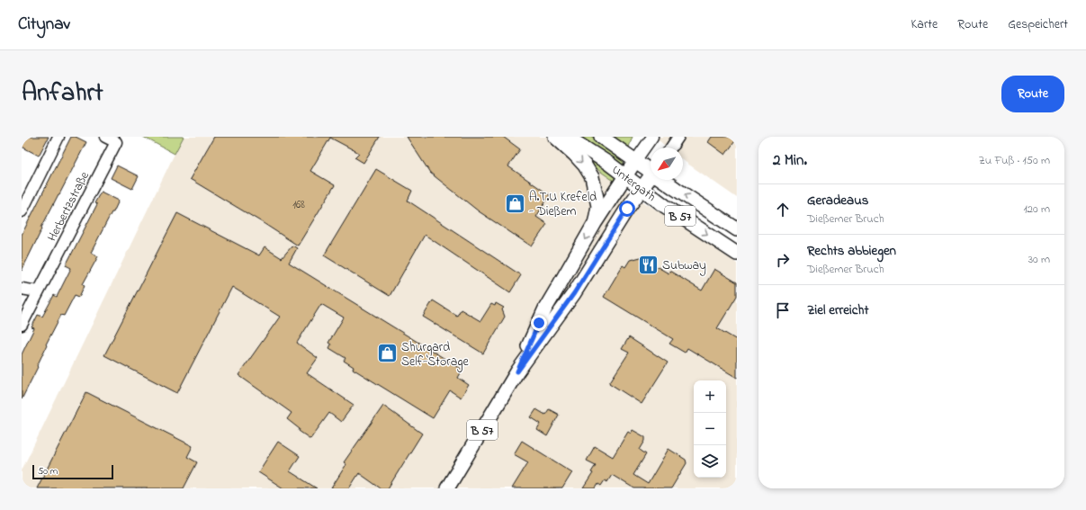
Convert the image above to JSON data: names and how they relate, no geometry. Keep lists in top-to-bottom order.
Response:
{
  "streets": {
    "main road": ["Untergath", "B 57"],
    "street": ["Herbertzstraße"]
  },
  "crossings": [
    ["Untergath", "B 57"]
  ],
  "places": {
    "shop": ["A.T.U Krefeld - Dießem", "Shurgard Self-Storage"],
    "restaurant": ["Subway"]
  },
  "house_numbers": ["168"],
  "scale_bar": "50 m",
  "north": "bottom left",
  "page": {
    "header": "Citynav",
    "nav": ["Karte", "Route", "Gespeichert"],
    "title": "Anfahrt",
    "buttons": "Route",
    "heading": ["2 Min.", "Zu Fuß · 150 m"],
    "list": [
      ["Geradeaus", "Dießemer Bruch", "120 m"],
      ["Rechts abbiegen", "Dießemer Bruch", "30 m"],
      "Ziel erreicht"
    ],
    "map_buttons": ["+", "−"],
    "scale": "50 m"
  }
}
